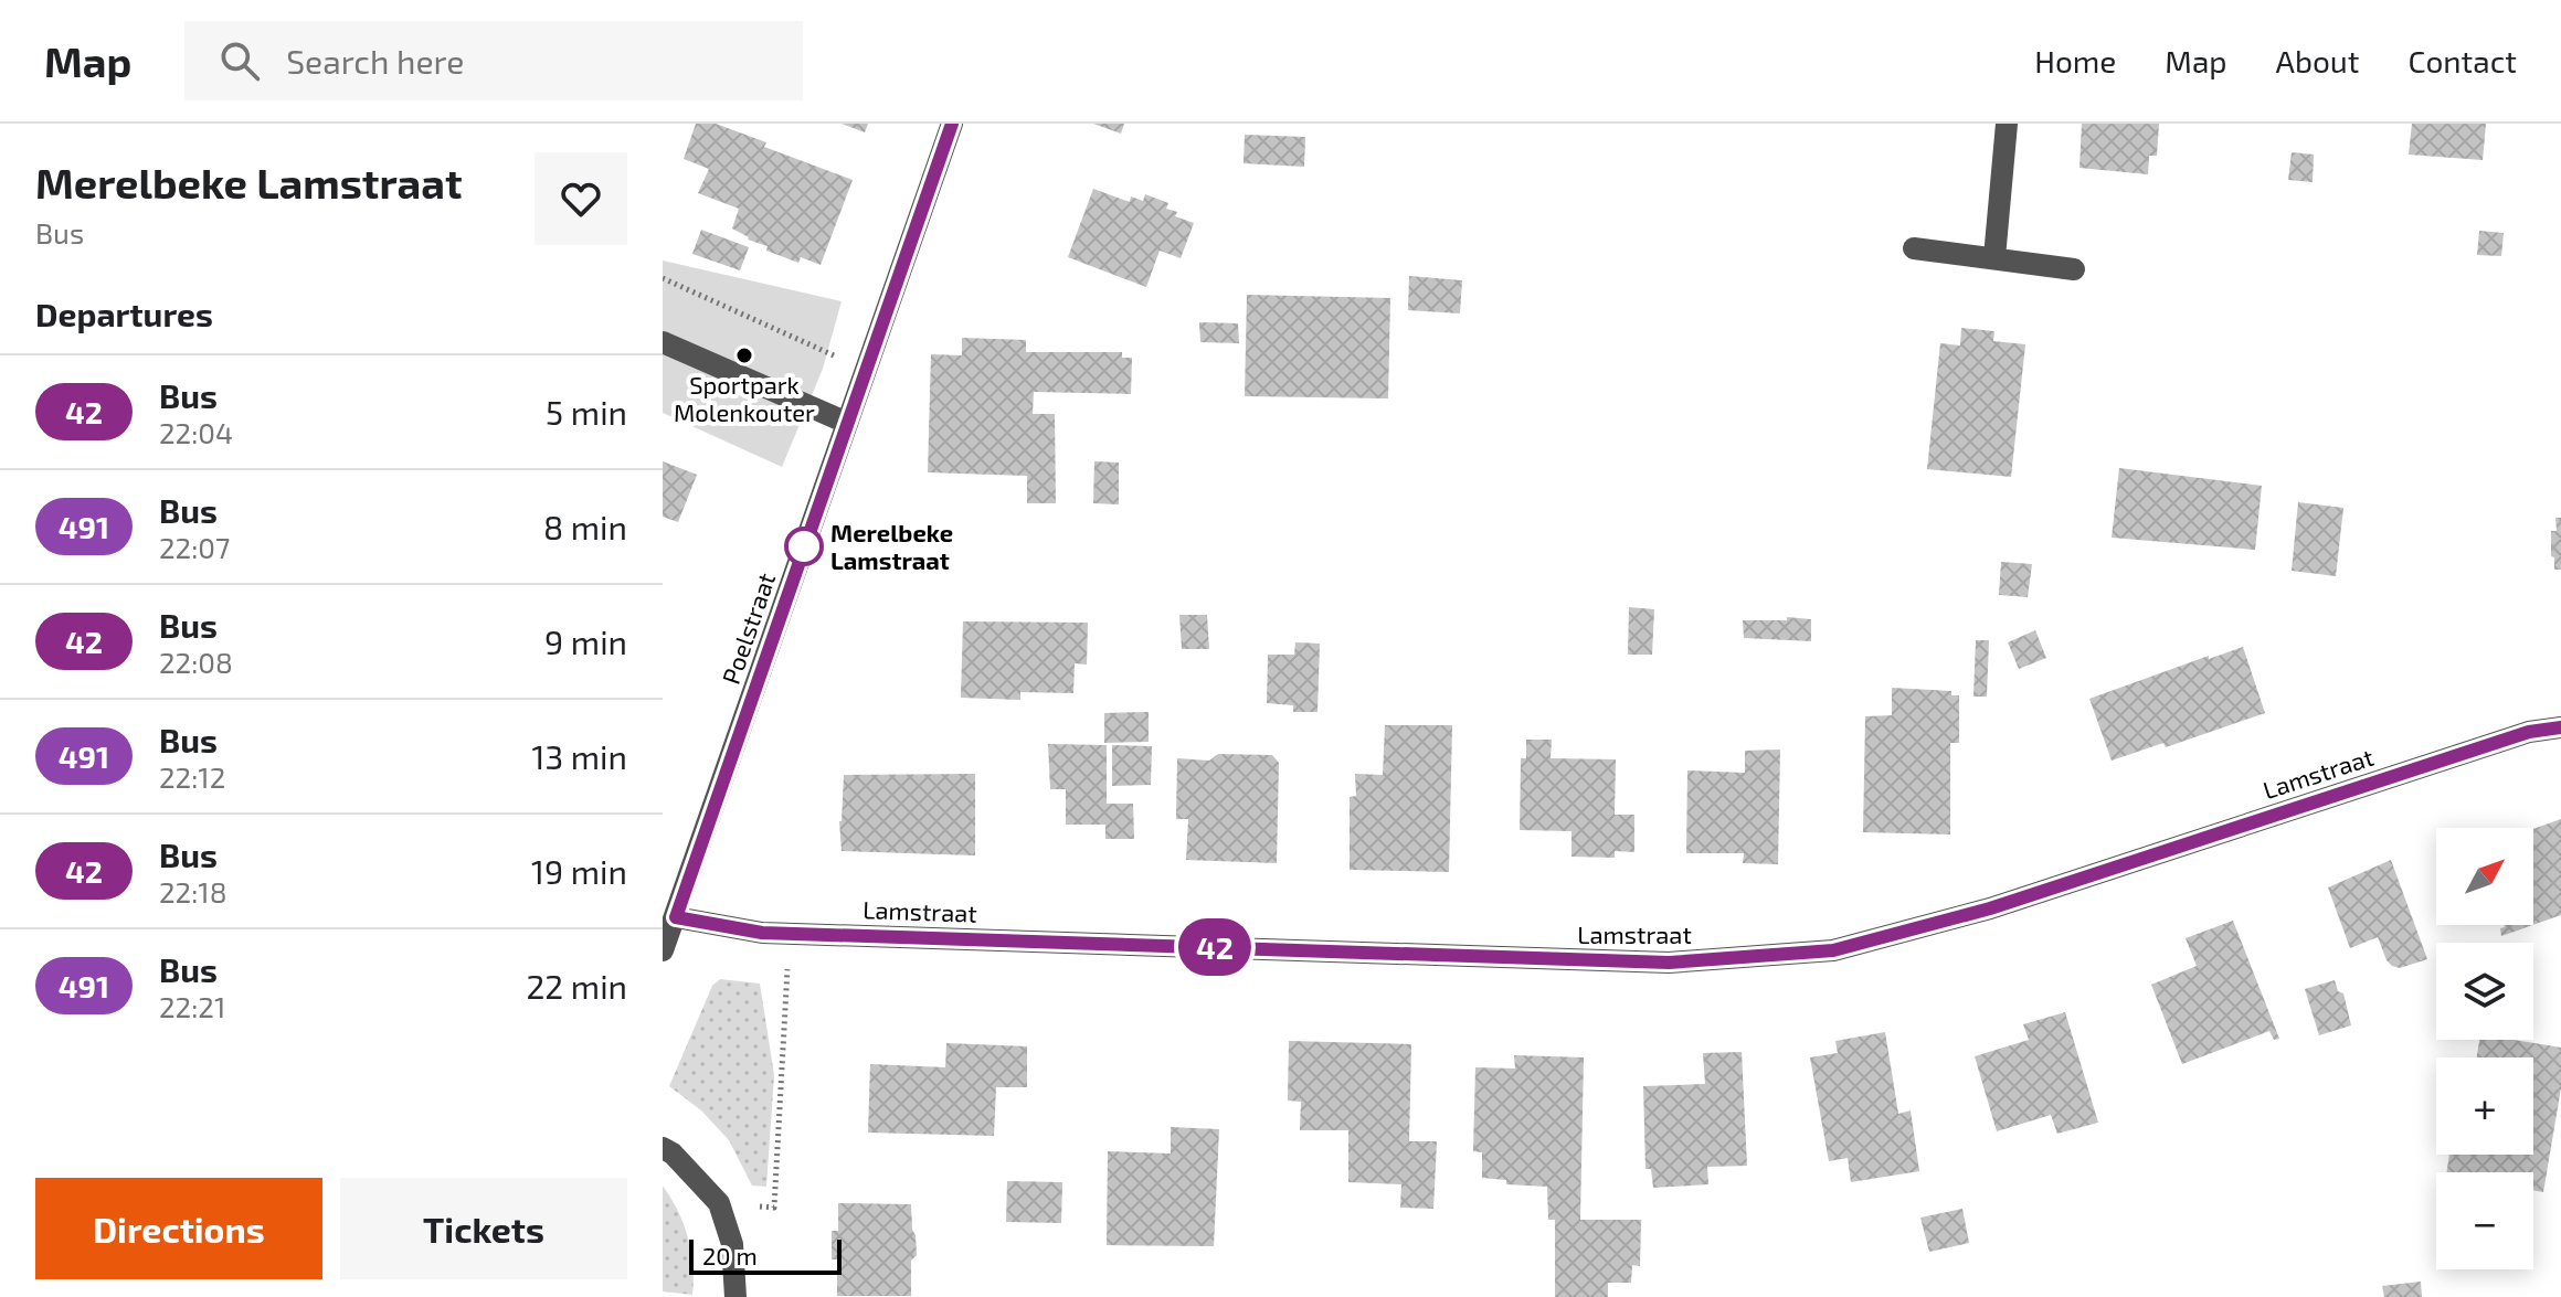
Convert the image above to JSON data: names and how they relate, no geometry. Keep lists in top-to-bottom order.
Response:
{
  "streets": {
    "street": ["Poelstraat", "Lamstraat"]
  },
  "crossings": [
    ["Poelstraat", "Lamstraat"]
  ],
  "places": ["Sportpark Molenkouter", "Merelbeke Lamstraat"],
  "lines": ["bus line 42"],
  "scale_bar": "20 m",
  "north": "top right",
  "page": {
    "header": "Map",
    "search": "Search here",
    "nav": [
      "Home",
      "Map",
      "About",
      "Contact"
    ],
    "heading": [
      ["Merelbeke Lamstraat", "Bus"],
      "Departures"
    ],
    "on_map": "42",
    "list": [
      {
        "mark": "42",
        "name": "Bus",
        "note": "22:04",
        "value": "5 min"
      },
      {
        "mark": "491",
        "name": "Bus",
        "note": "22:07",
        "value": "8 min"
      },
      {
        "mark": "42",
        "name": "Bus",
        "note": "22:08",
        "value": "9 min"
      },
      {
        "mark": "491",
        "name": "Bus",
        "note": "22:12",
        "value": "13 min"
      },
      {
        "mark": "42",
        "name": "Bus",
        "note": "22:18",
        "value": "19 min"
      },
      {
        "mark": "491",
        "name": "Bus",
        "note": "22:21",
        "value": "22 min"
      }
    ],
    "map_buttons": ["+", "−"],
    "buttons": ["Directions", "Tickets"],
    "scale": "20 m"
  }
}
